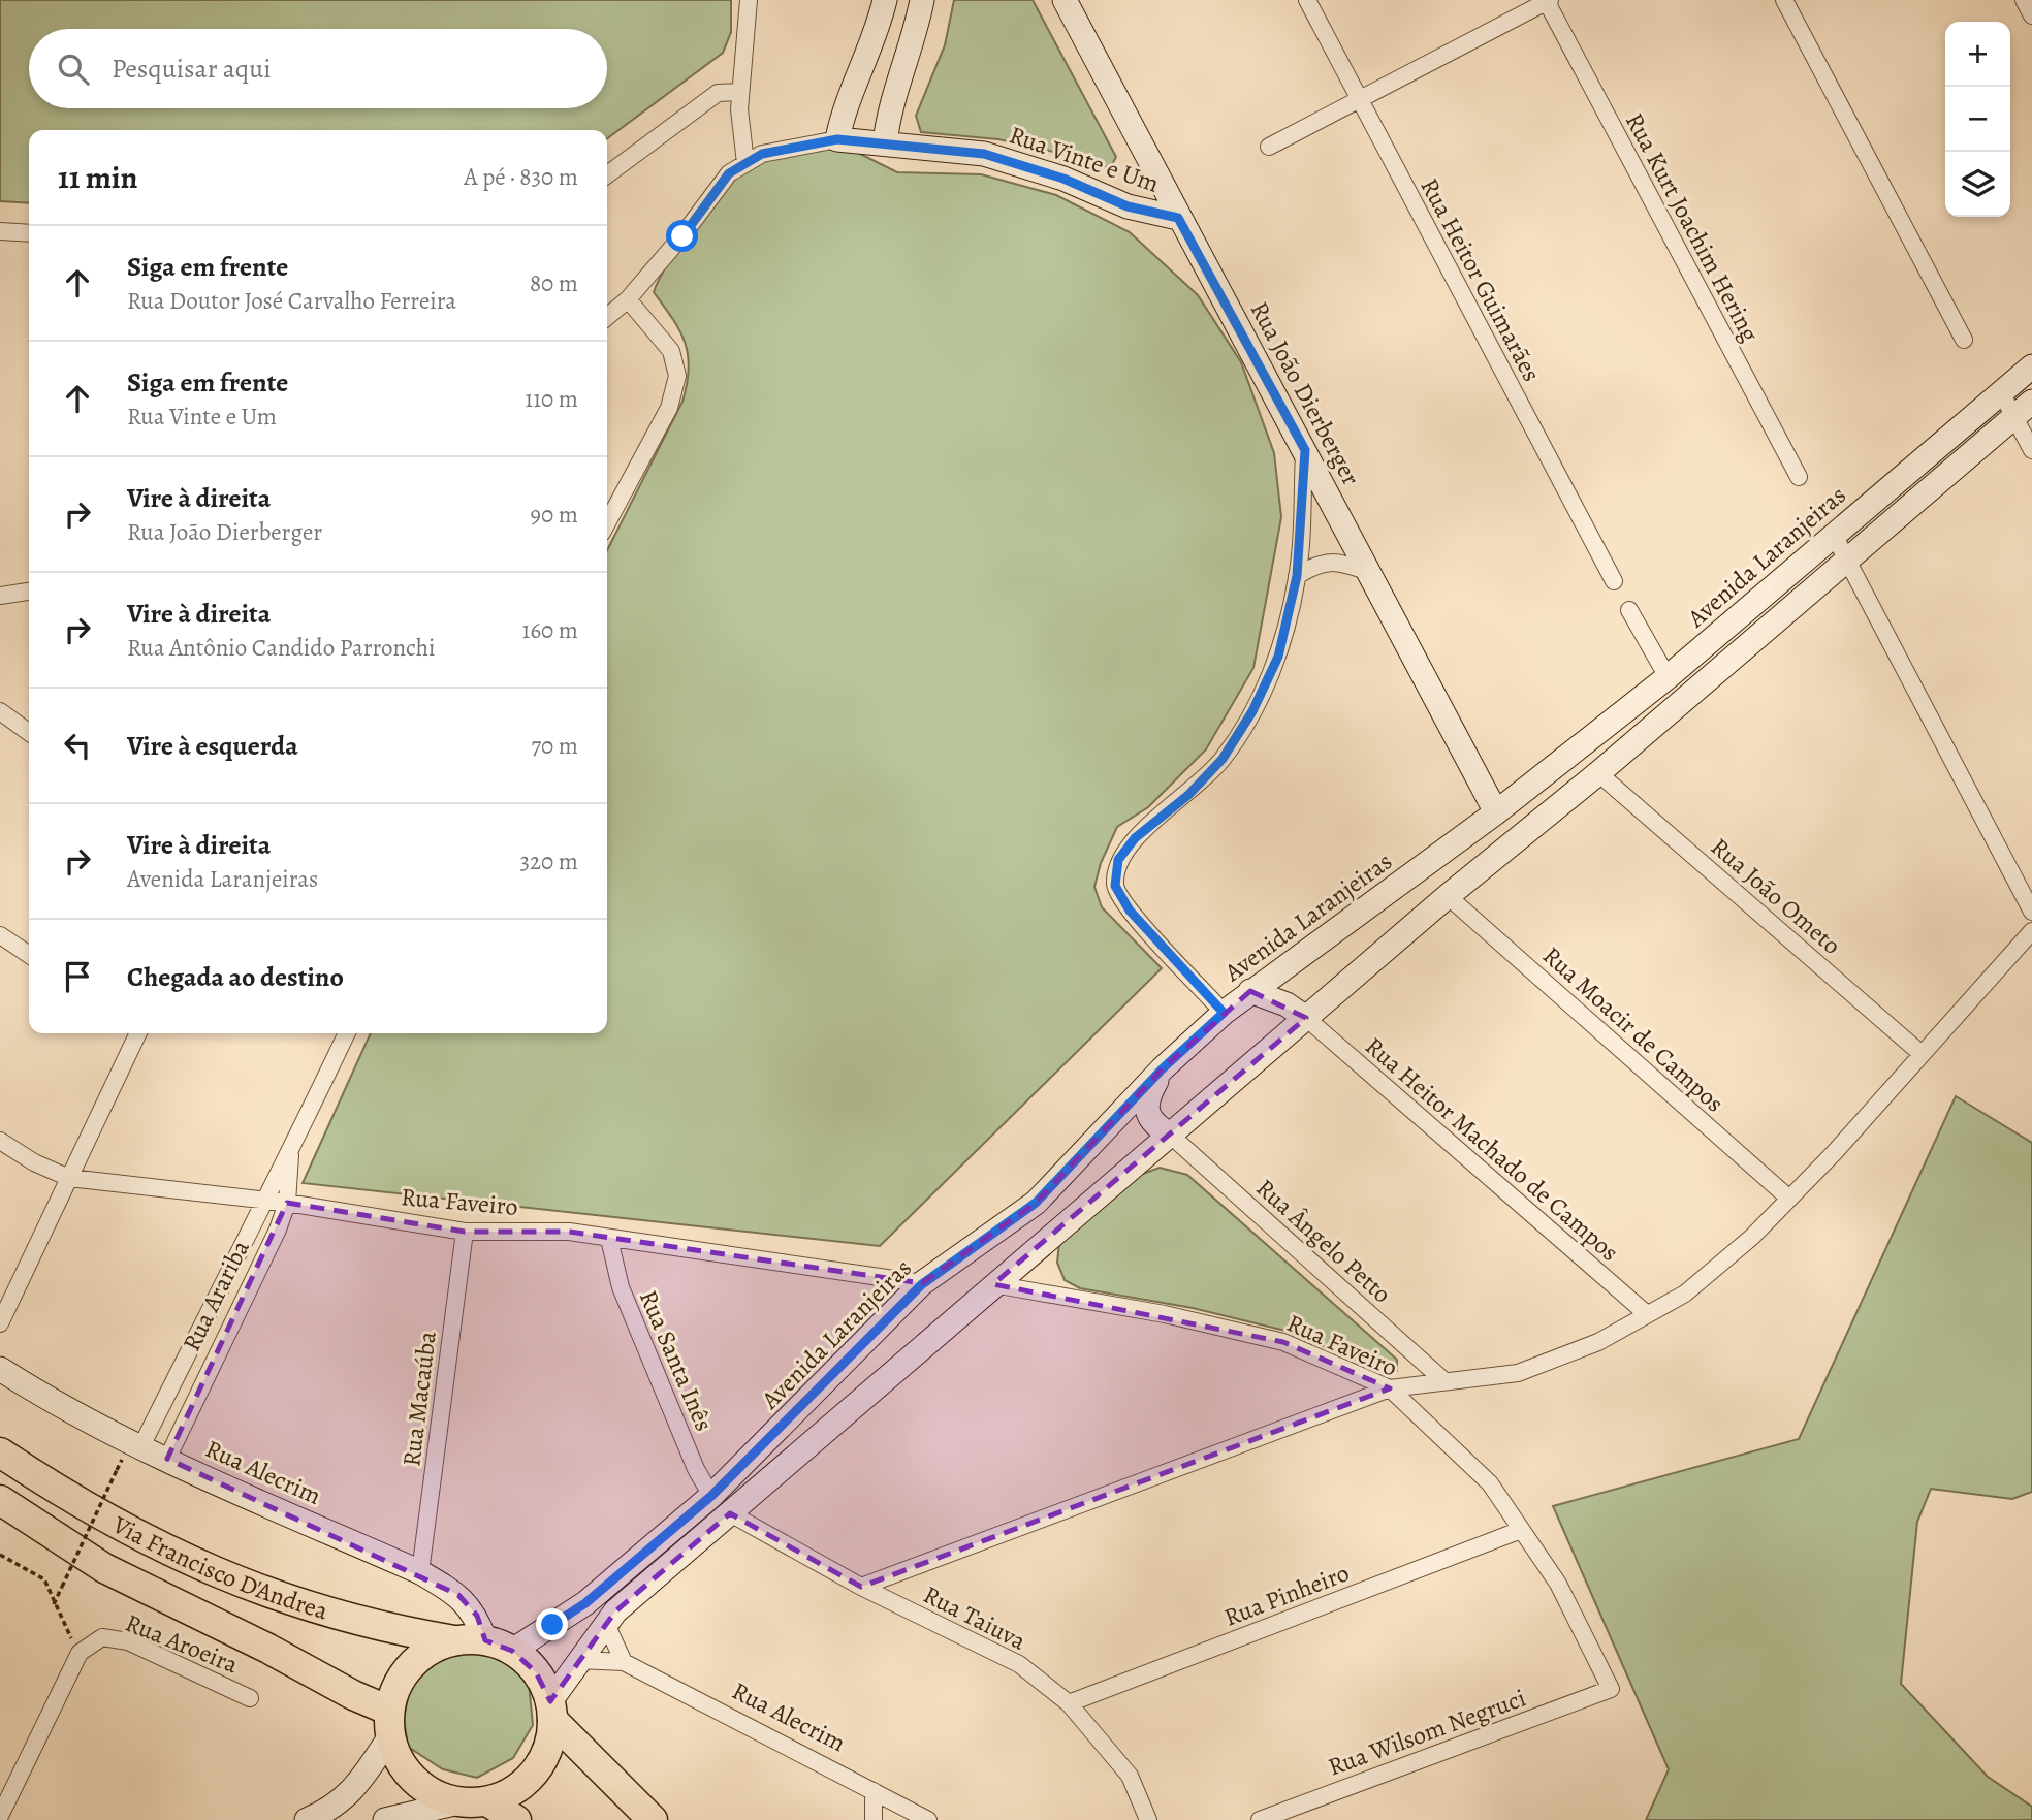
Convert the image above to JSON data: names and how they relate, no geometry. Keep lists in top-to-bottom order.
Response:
{
  "streets": {
    "highway": ["Via Francisco D'Andrea"],
    "main road": [
      "Rua Vinte e Um",
      "Rua João Dierberger",
      "Avenida Laranjeiras",
      "Rua Alecrim"
    ],
    "street": [
      "Rua Kurt Joachim Hering",
      "Rua Heitor Guimarães",
      "Rua João Ometo",
      "Rua Moacir de Campos",
      "Rua Heitor Machado de Campos",
      "Rua Faveiro",
      "Rua Ângelo Petto",
      "Rua Arariba",
      "Rua Santa Inês",
      "Rua Macaúba",
      "Rua Pinheiro",
      "Rua Taiuva",
      "Rua Aroeira",
      "Rua Wilsom Negruci"
    ]
  },
  "crossings": [
    ["Rua Vinte e Um", "Rua João Dierberger"],
    ["Rua João Dierberger", "Avenida Laranjeiras"],
    ["Avenida Laranjeiras", "Rua Faveiro"],
    ["Avenida Laranjeiras", "Rua Santa Inês"],
    ["Avenida Laranjeiras", "Rua Alecrim"],
    ["Avenida Laranjeiras", "Via Francisco D'Andrea"],
    ["Rua Faveiro", "Rua Arariba"],
    ["Rua Faveiro", "Rua Santa Inês"],
    ["Rua Faveiro", "Rua Macaúba"],
    ["Rua Faveiro", "Rua Pinheiro"],
    ["Rua Faveiro", "Rua Wilsom Negruci"],
    ["Rua Arariba", "Rua Alecrim"],
    ["Rua Macaúba", "Rua Alecrim"],
    ["Rua Alecrim", "Via Francisco D'Andrea"],
    ["Rua Pinheiro", "Rua Taiuva"]
  ],
  "page": {
    "map_buttons": ["+", "−"],
    "search": "Pesquisar aqui",
    "heading": ["11 min", "A pé · 830 m"],
    "list": [
      ["Siga em frente", "Rua Doutor José Carvalho Ferreira", "80 m"],
      ["Siga em frente", "Rua Vinte e Um", "110 m"],
      ["Vire à direita", "Rua João Dierberger", "90 m"],
      ["Vire à direita", "Rua Antônio Candido Parronchi", "160 m"],
      ["Vire à esquerda", "70 m"],
      ["Vire à direita", "Avenida Laranjeiras", "320 m"],
      "Chegada ao destino"
    ]
  }
}
